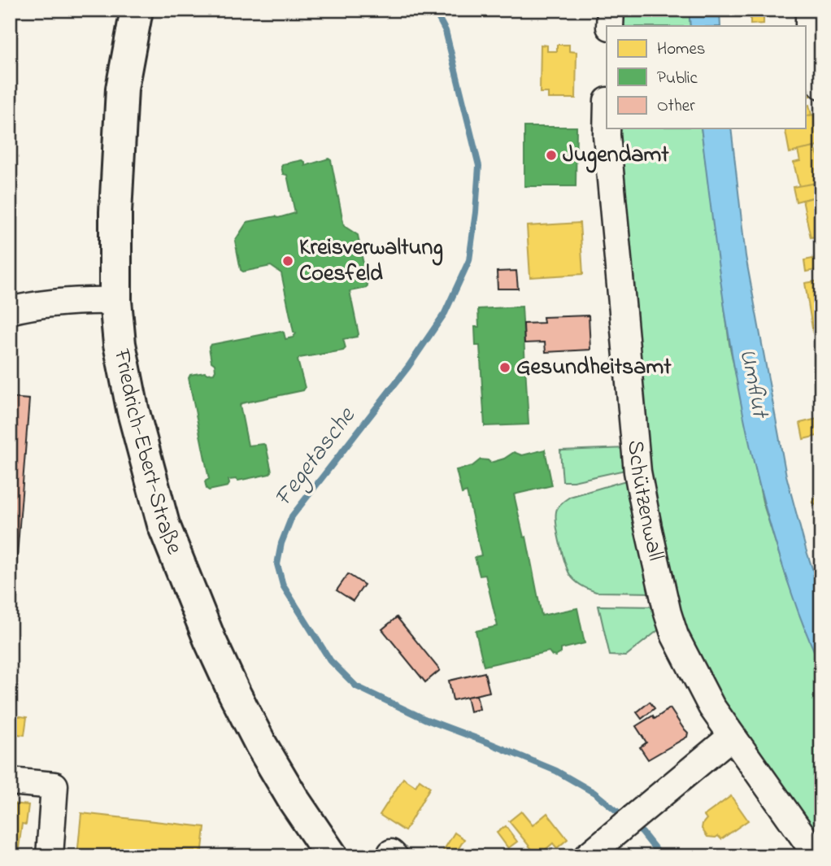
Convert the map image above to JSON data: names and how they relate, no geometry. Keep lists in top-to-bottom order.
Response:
{
  "streets": {
    "street": ["Friedrich-Ebert-Straße", "Schützenwall"]
  },
  "water": ["Umflut", "Fegetasche"],
  "places": ["Jugendamt", "Kreisverwaltung Coesfeld", "Gesundheitsamt"],
  "legend": ["Homes", "Public", "Other"]
}
